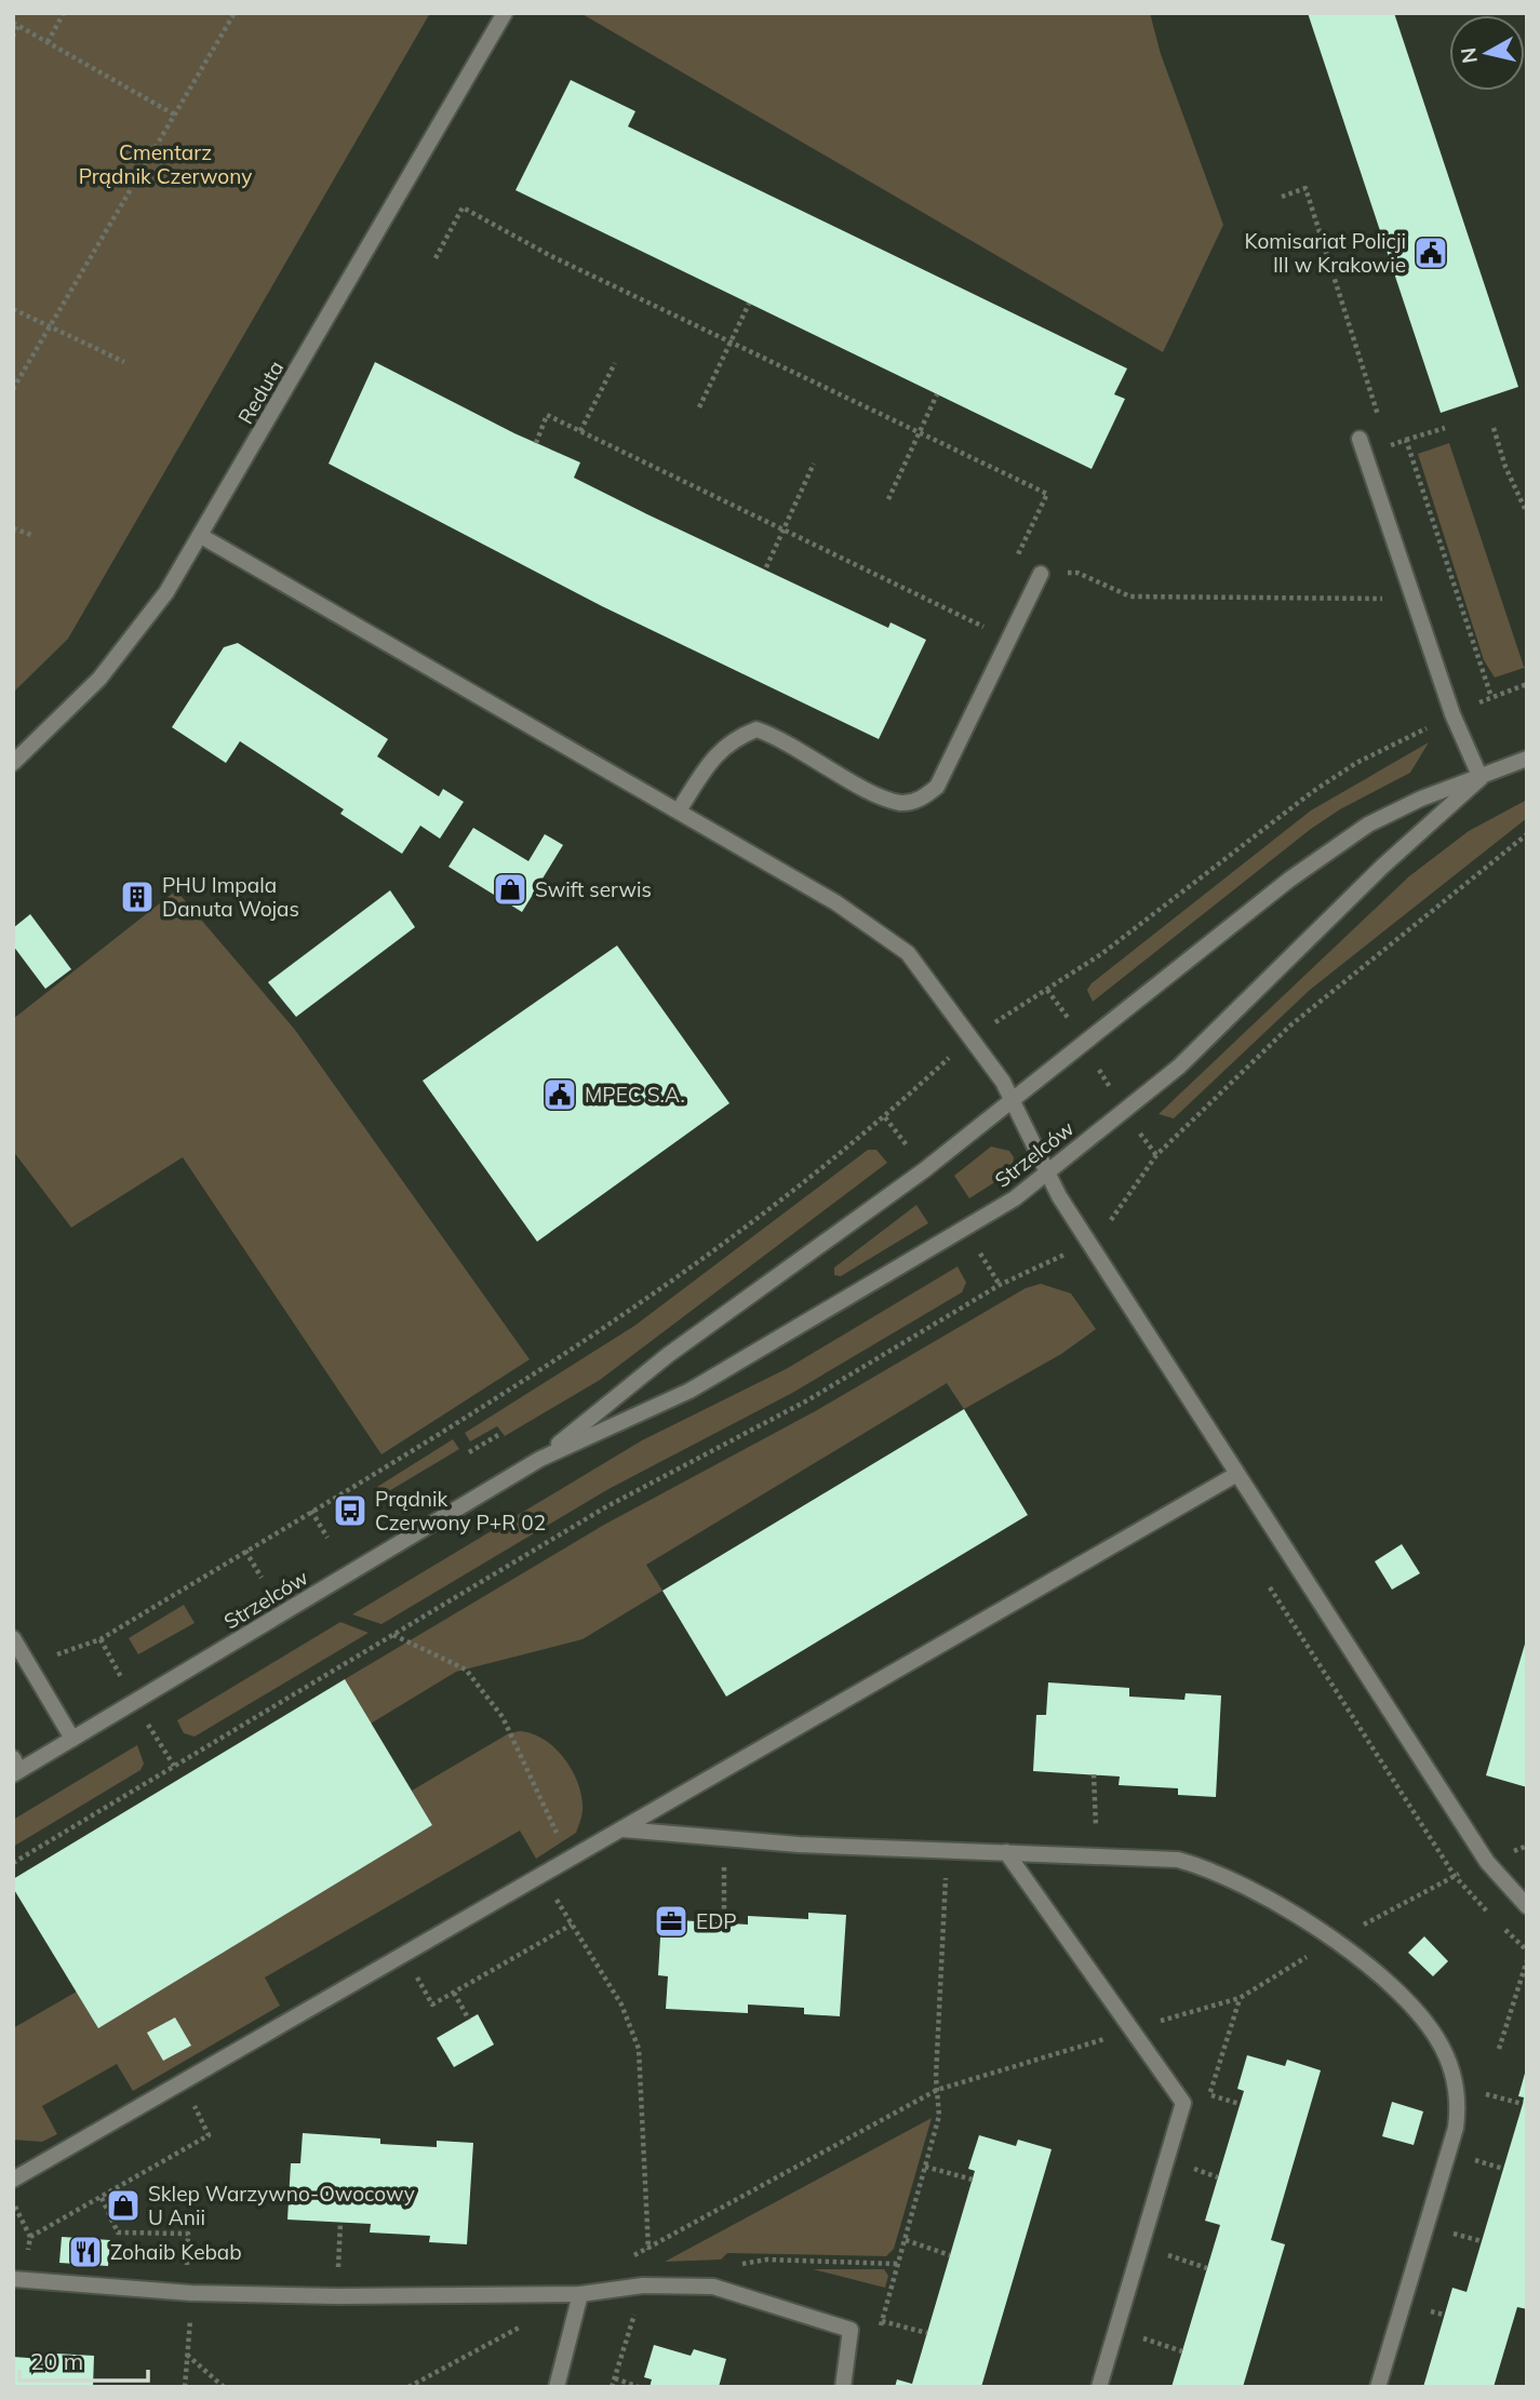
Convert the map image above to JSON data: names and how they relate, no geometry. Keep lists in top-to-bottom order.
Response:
{
  "streets": {
    "street": ["Reduta", "Strzelców"]
  },
  "parks": ["Cmentarz Prądnik Czerwony"],
  "places": {
    "public building": ["Komisariat Policji III w Krakowie", "MPEC S.A."],
    "shop": ["Swift serwis", "Sklep Warzywno-Owocowy U Anii"],
    "building": ["PHU Impala Danuta Wojas"],
    "bus stop": ["Prądnik Czerwony P+R 02"],
    "office": ["EDP"],
    "restaurant": ["Zohaib Kebab"]
  },
  "scale_bar": "20 m",
  "north": "left"
}
